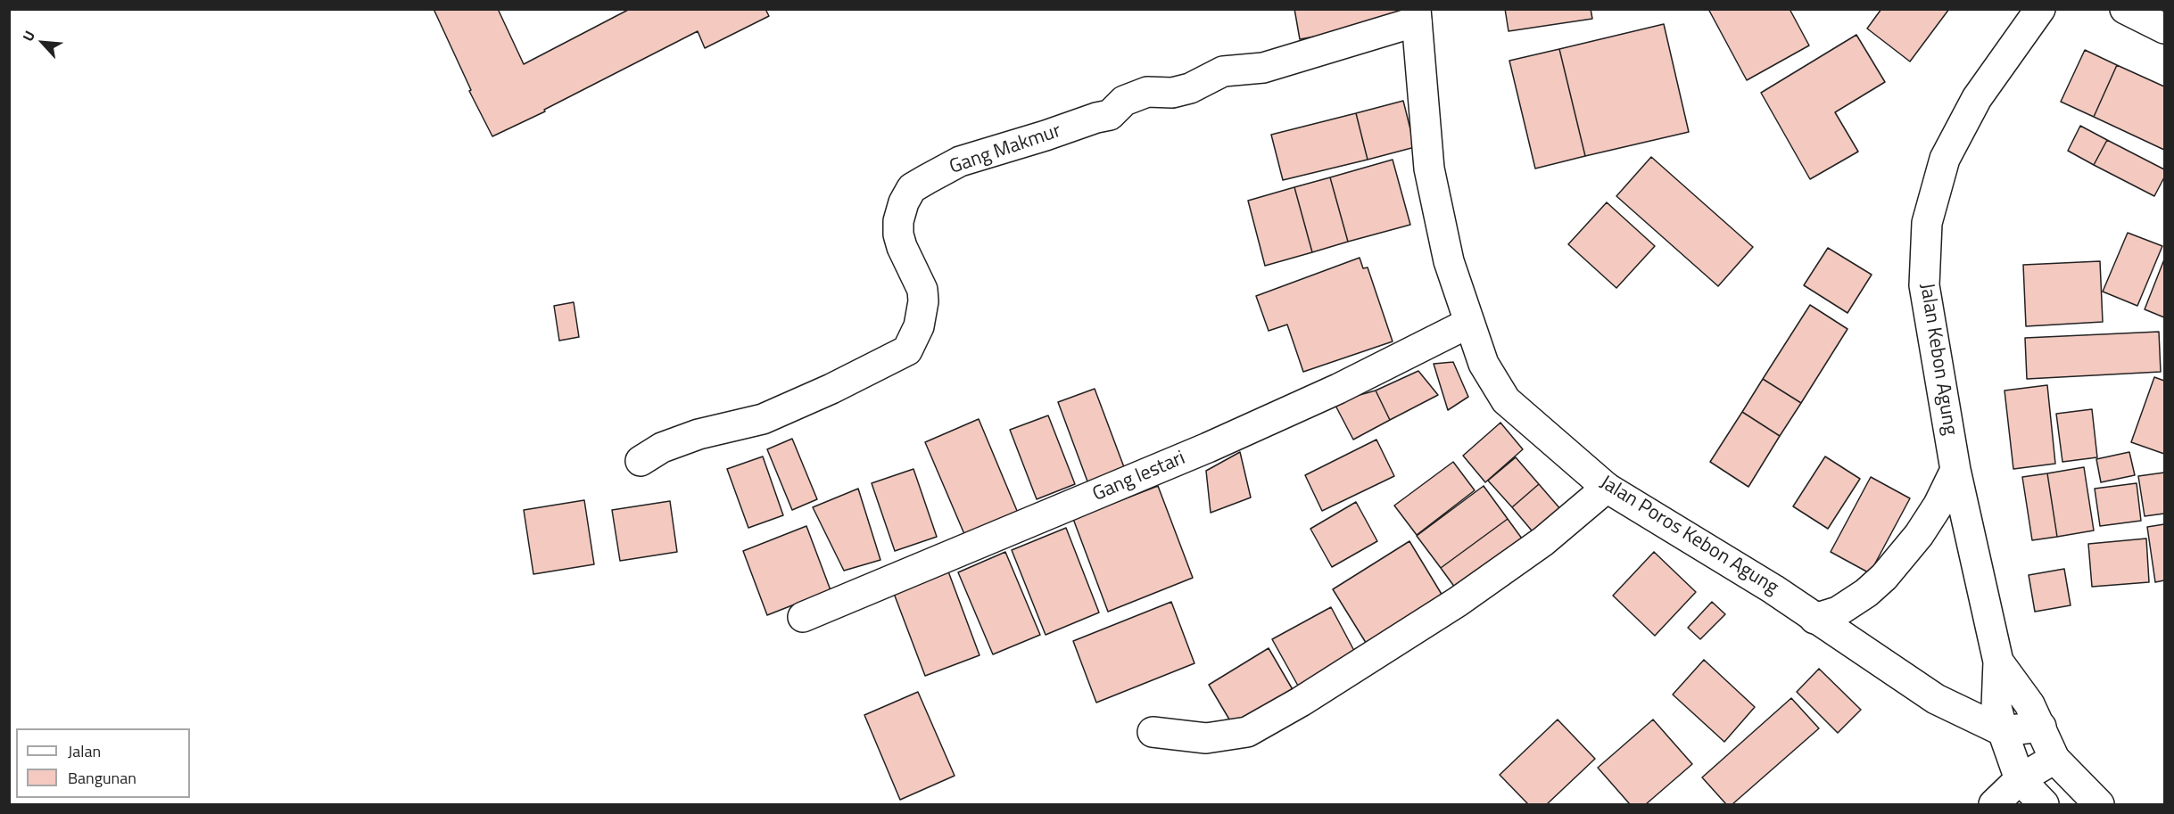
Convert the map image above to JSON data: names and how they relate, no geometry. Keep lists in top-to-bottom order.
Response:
{
  "streets": {
    "main road": [
      "Gang Makmur",
      "Jalan Kebon Agung",
      "Gang lestari",
      "Jalan Poros Kebon Agung"
    ]
  },
  "crossings": [
    ["Gang Makmur", "Jalan Poros Kebon Agung"],
    ["Gang lestari", "Jalan Poros Kebon Agung"]
  ],
  "legend": ["Jalan", "Bangunan"],
  "north": "top left"
}
